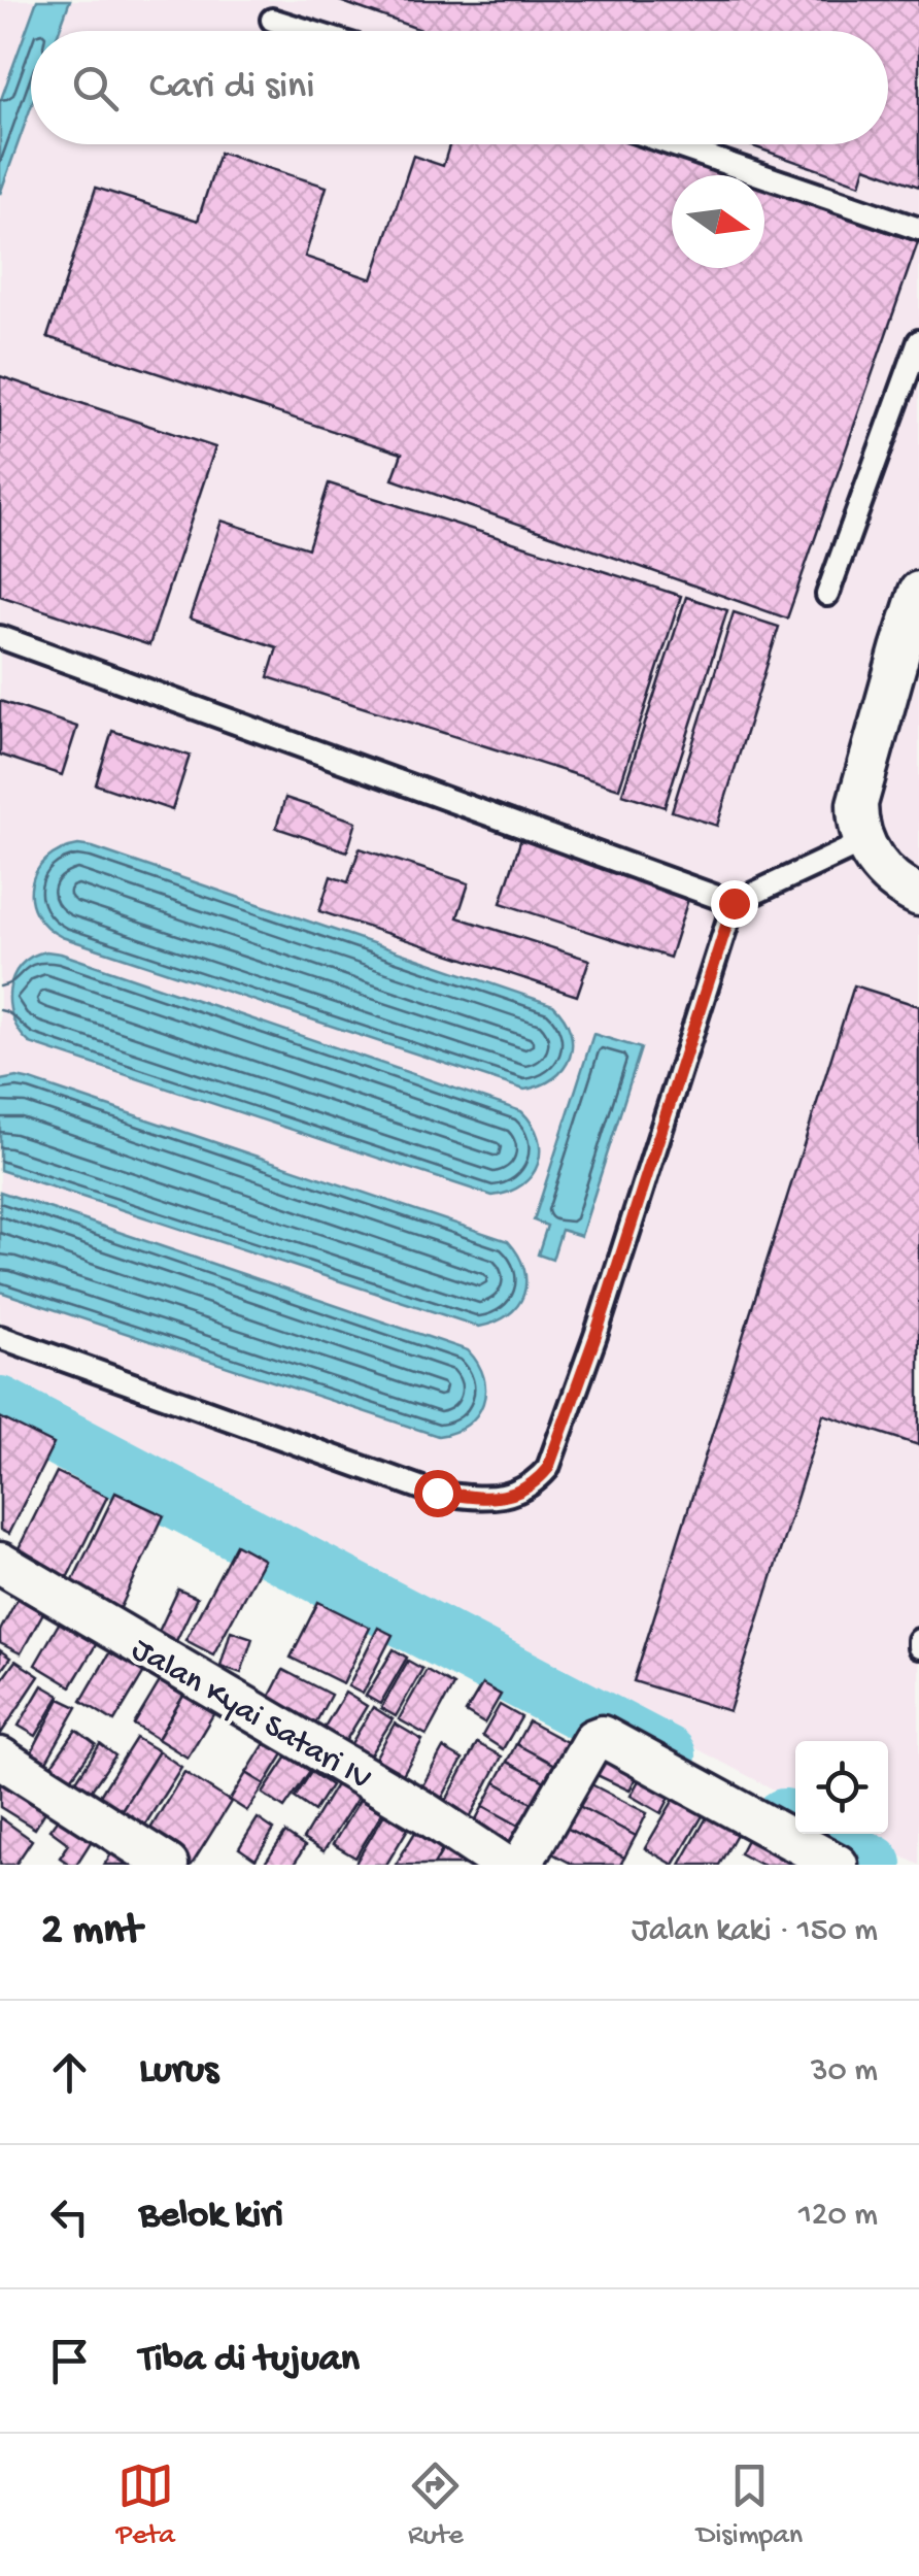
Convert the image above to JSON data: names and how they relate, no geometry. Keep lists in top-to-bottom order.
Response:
{
  "streets": {
    "street": ["Jalan Kyai Satari IV"]
  },
  "north": "right",
  "page": {
    "search": "Cari di sini",
    "heading": ["2 mnt", "Jalan kaki · 150 m"],
    "list": [
      ["Lurus", "30 m"],
      ["Belok kiri", "120 m"],
      "Tiba di tujuan"
    ],
    "nav": ["Peta", "Rute", "Disimpan"]
  }
}
